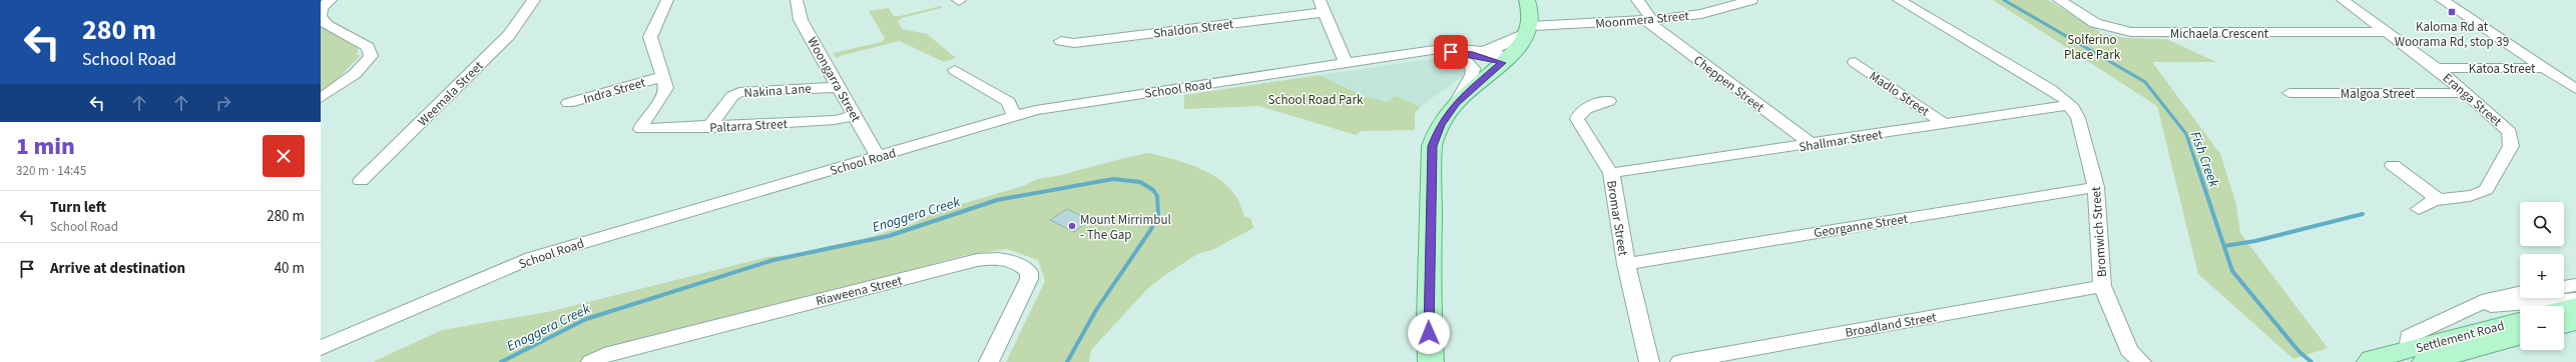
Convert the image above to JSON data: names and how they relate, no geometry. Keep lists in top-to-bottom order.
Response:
{
  "streets": {
    "main road": ["Settlement Road"],
    "street": [
      "Moonmera Street",
      "Shaldon Street",
      "Michaela Crescent",
      "Katoa Street",
      "Woongarra Street",
      "Cheppen Street",
      "School Road",
      "Indra Street",
      "Nakina Lane",
      "Weemala Street",
      "Madlo Street",
      "Malgoa Street",
      "Eranga Street",
      "Paltarra Street",
      "Shallmar Street",
      "Bromar Street",
      "Georganne Street",
      "Bromwich Street",
      "Riaweena Street",
      "Broadland Street"
    ]
  },
  "crossings": [
    ["Moonmera Street", "Cheppen Street"],
    ["Michaela Crescent", "Eranga Street"],
    ["Katoa Street", "Eranga Street"],
    ["Woongarra Street", "School Road"],
    ["Woongarra Street", "Nakina Lane"],
    ["Woongarra Street", "Paltarra Street"],
    ["Cheppen Street", "Shallmar Street"],
    ["Indra Street", "Paltarra Street"],
    ["Nakina Lane", "Paltarra Street"],
    ["Madlo Street", "Shallmar Street"],
    ["Malgoa Street", "Eranga Street"],
    ["Shallmar Street", "Bromar Street"],
    ["Shallmar Street", "Bromwich Street"],
    ["Bromar Street", "Georganne Street"],
    ["Georganne Street", "Bromwich Street"],
    ["Bromwich Street", "Broadland Street"]
  ],
  "water": ["Fish Creek", "Enoggera Creek"],
  "parks": ["Solferino Place Park", "School Road Park"],
  "places": {
    "transit": ["Kaloma Rd at Woorama Rd, stop 39"],
    "other": ["Mount Mirrimbul - The Gap"]
  },
  "page": {
    "turn": ["280 m", "School Road"],
    "heading": ["1 min", "320 m · 14:45"],
    "list": [
      {
        "name": "Turn left",
        "note": "School Road",
        "value": "280 m"
      },
      {
        "name": "Arrive at destination",
        "value": "40 m"
      }
    ],
    "map_buttons": ["+", "−"]
  }
}
